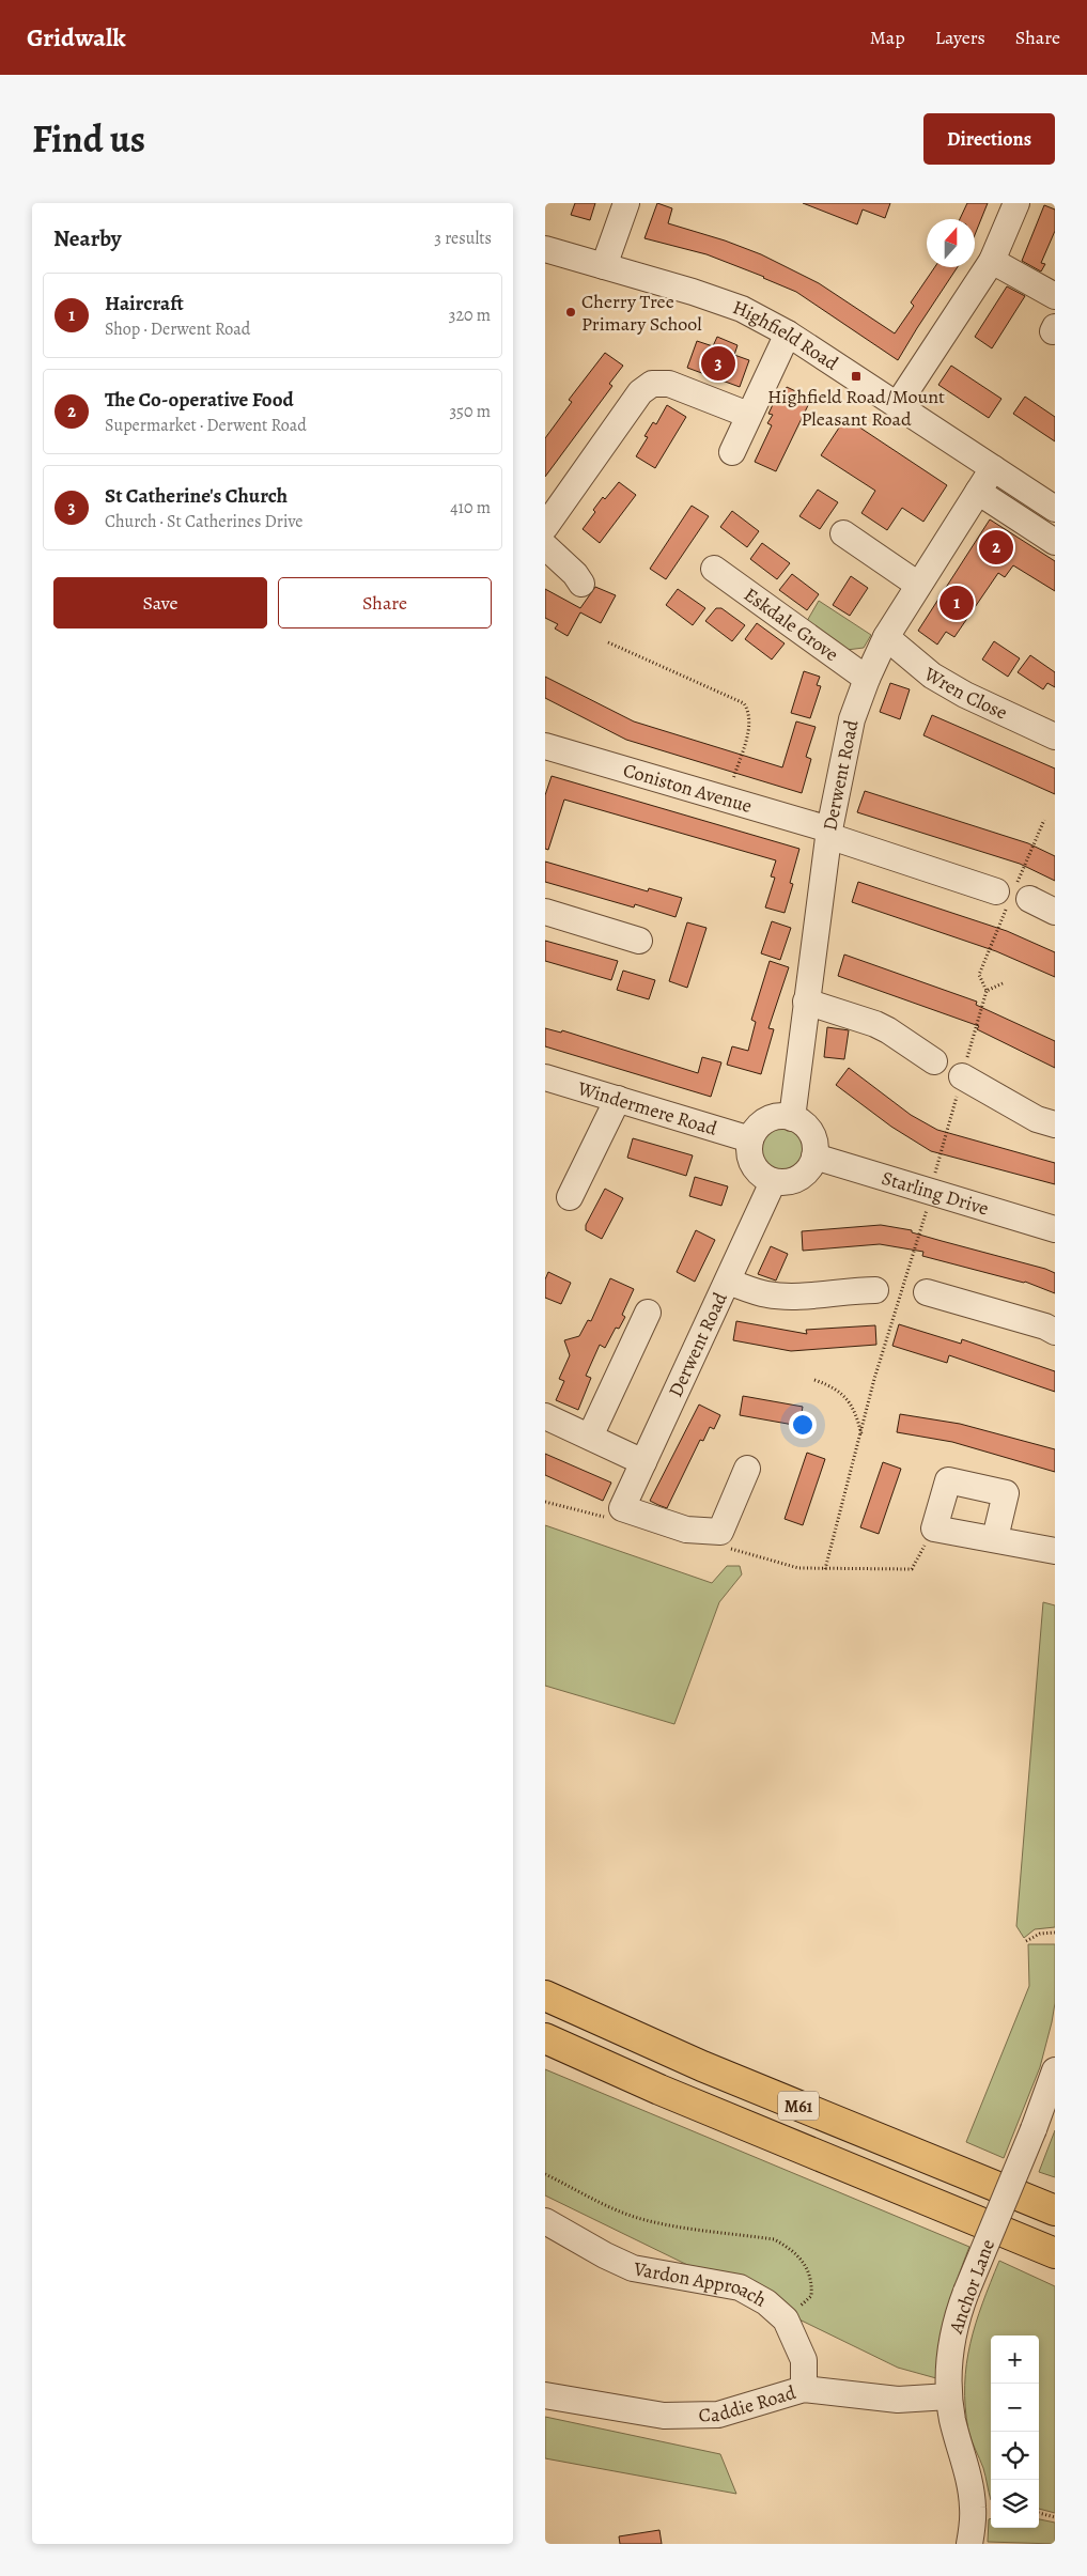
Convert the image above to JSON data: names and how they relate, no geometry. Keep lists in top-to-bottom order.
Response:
{
  "streets": {
    "highway": ["M61"],
    "street": [
      "Highfield Road",
      "Eskdale Grove",
      "Wren Close",
      "Derwent Road",
      "Coniston Avenue",
      "Windermere Road",
      "Starling Drive",
      "Vardon Approach",
      "Anchor Lane",
      "Caddie Road"
    ]
  },
  "crossings": [
    ["Highfield Road", "Derwent Road"],
    ["Eskdale Grove", "Derwent Road"],
    ["Wren Close", "Derwent Road"],
    ["Derwent Road", "Coniston Avenue"],
    ["Derwent Road", "Windermere Road"],
    ["Derwent Road", "Starling Drive"],
    ["Windermere Road", "Starling Drive"],
    ["Vardon Approach", "Caddie Road"],
    ["Anchor Lane", "Caddie Road"]
  ],
  "places": {
    "other": ["Cherry Tree Primary School"],
    "transit": ["Highfield Road/Mount Pleasant Road"]
  },
  "north": "top",
  "page": {
    "header": "Gridwalk",
    "nav": ["Map", "Layers", "Share"],
    "title": "Find us",
    "buttons": [
      "Directions",
      ["Save", "Share"]
    ],
    "heading": ["Nearby", "3 results"],
    "list": [
      {
        "mark": "1",
        "name": "Haircraft",
        "note": "Shop · Derwent Road",
        "value": "320 m"
      },
      {
        "mark": "2",
        "name": "The Co-operative Food",
        "note": "Supermarket · Derwent Road",
        "value": "350 m"
      },
      {
        "mark": "3",
        "name": "St Catherine's Church",
        "note": "Church · St Catherines Drive",
        "value": "410 m"
      }
    ],
    "pins": ["3", "2", "1"],
    "map_buttons": ["+", "−"]
  }
}
